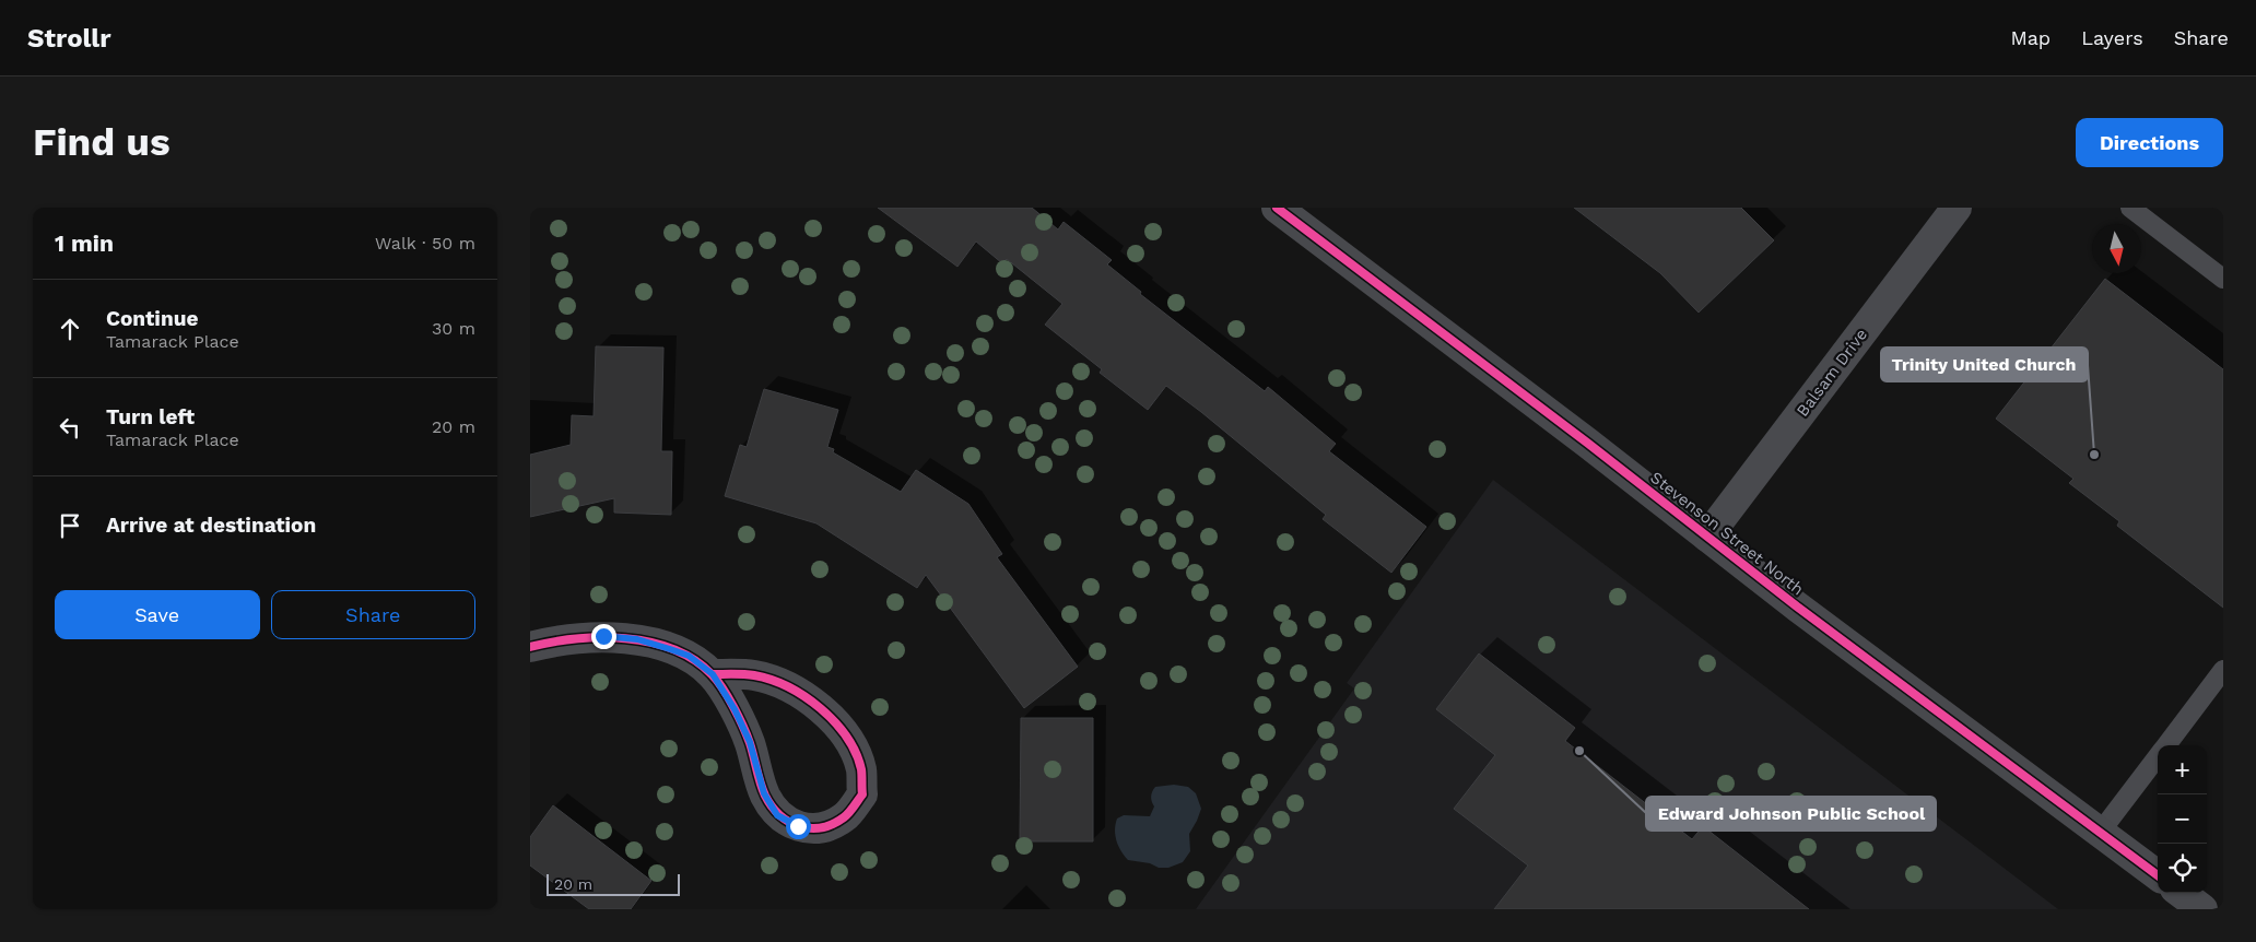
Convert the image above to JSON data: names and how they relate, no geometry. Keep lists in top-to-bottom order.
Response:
{
  "streets": {
    "main road": ["Stevenson Street North"],
    "street": ["Balsam Drive"]
  },
  "crossings": [
    ["Balsam Drive", "Stevenson Street North"]
  ],
  "places": ["Trinity United Church", "Edward Johnson Public School"],
  "scale_bar": "20 m",
  "north": "bottom",
  "page": {
    "header": "Strollr",
    "nav": ["Map", "Layers", "Share"],
    "buttons": [
      "Directions",
      ["Save", "Share"]
    ],
    "title": "Find us",
    "heading": ["1 min", "Walk · 50 m"],
    "list": [
      ["Continue", "Tamarack Place", "30 m"],
      ["Turn left", "Tamarack Place", "20 m"],
      "Arrive at destination"
    ],
    "map_buttons": ["+", "−"],
    "scale": "20 m"
  }
}
